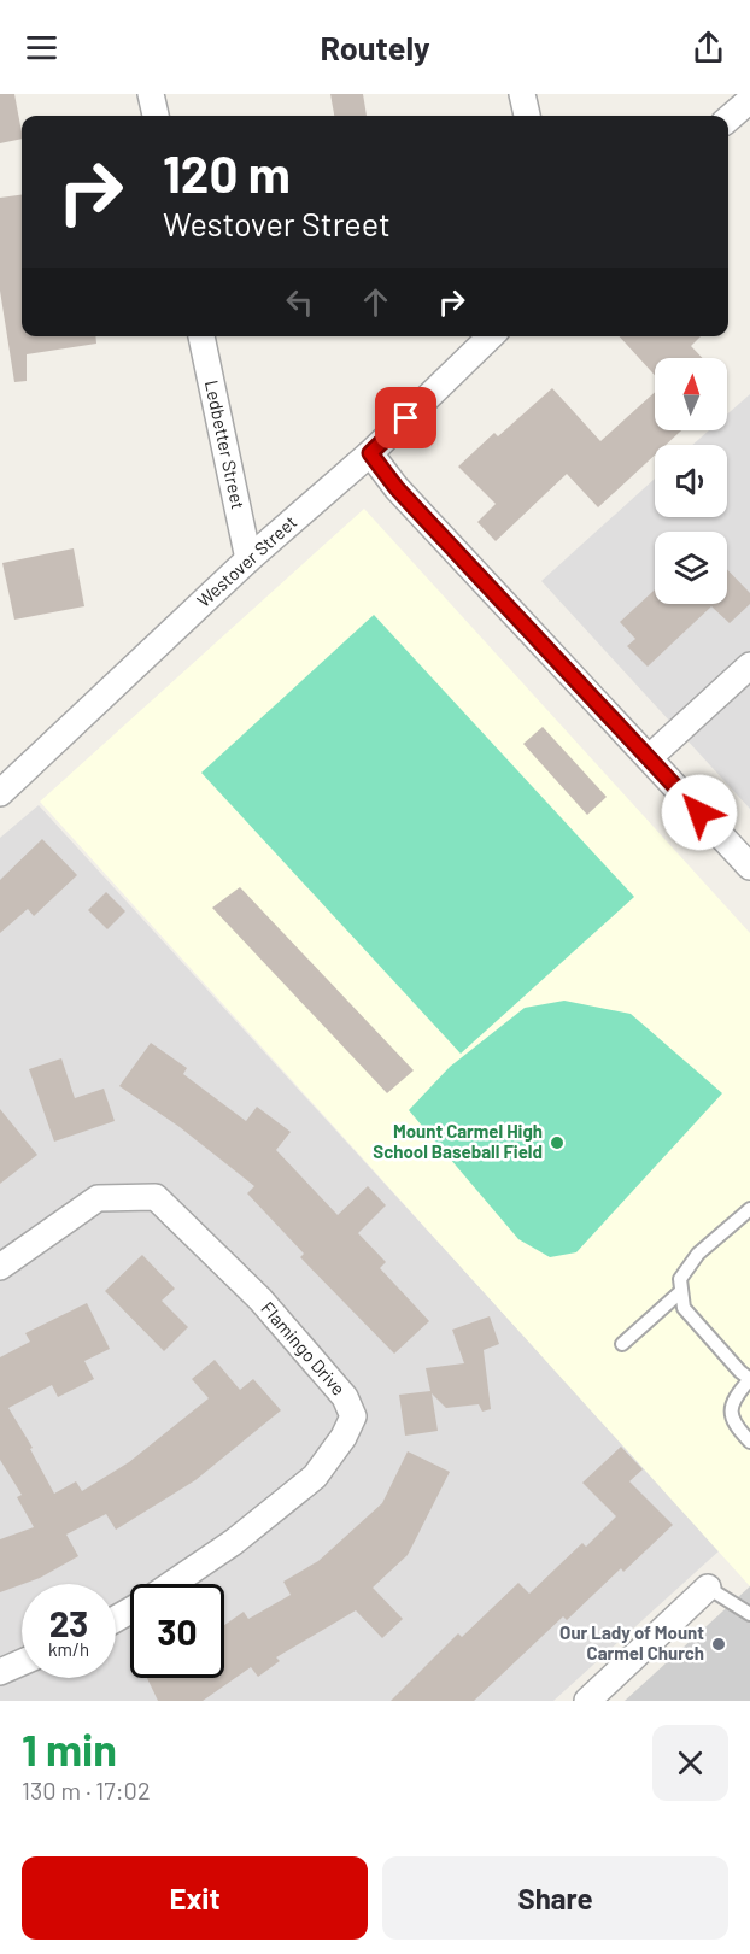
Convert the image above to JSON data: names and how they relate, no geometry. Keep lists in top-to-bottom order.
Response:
{
  "streets": {
    "street": ["Ledbetter Street", "Westover Street", "Flamingo Drive"]
  },
  "crossings": [
    ["Ledbetter Street", "Westover Street"]
  ],
  "places": ["Mount Carmel High School Baseball Field", "Our Lady of Mount Carmel Church"],
  "north": "top",
  "page": {
    "header": "Routely",
    "turn": ["120 m", "Westover Street"],
    "speed": "23 km/h",
    "limit": "30",
    "heading": ["1 min", "130 m · 17:02"],
    "buttons": ["Exit", "Share"]
  }
}
